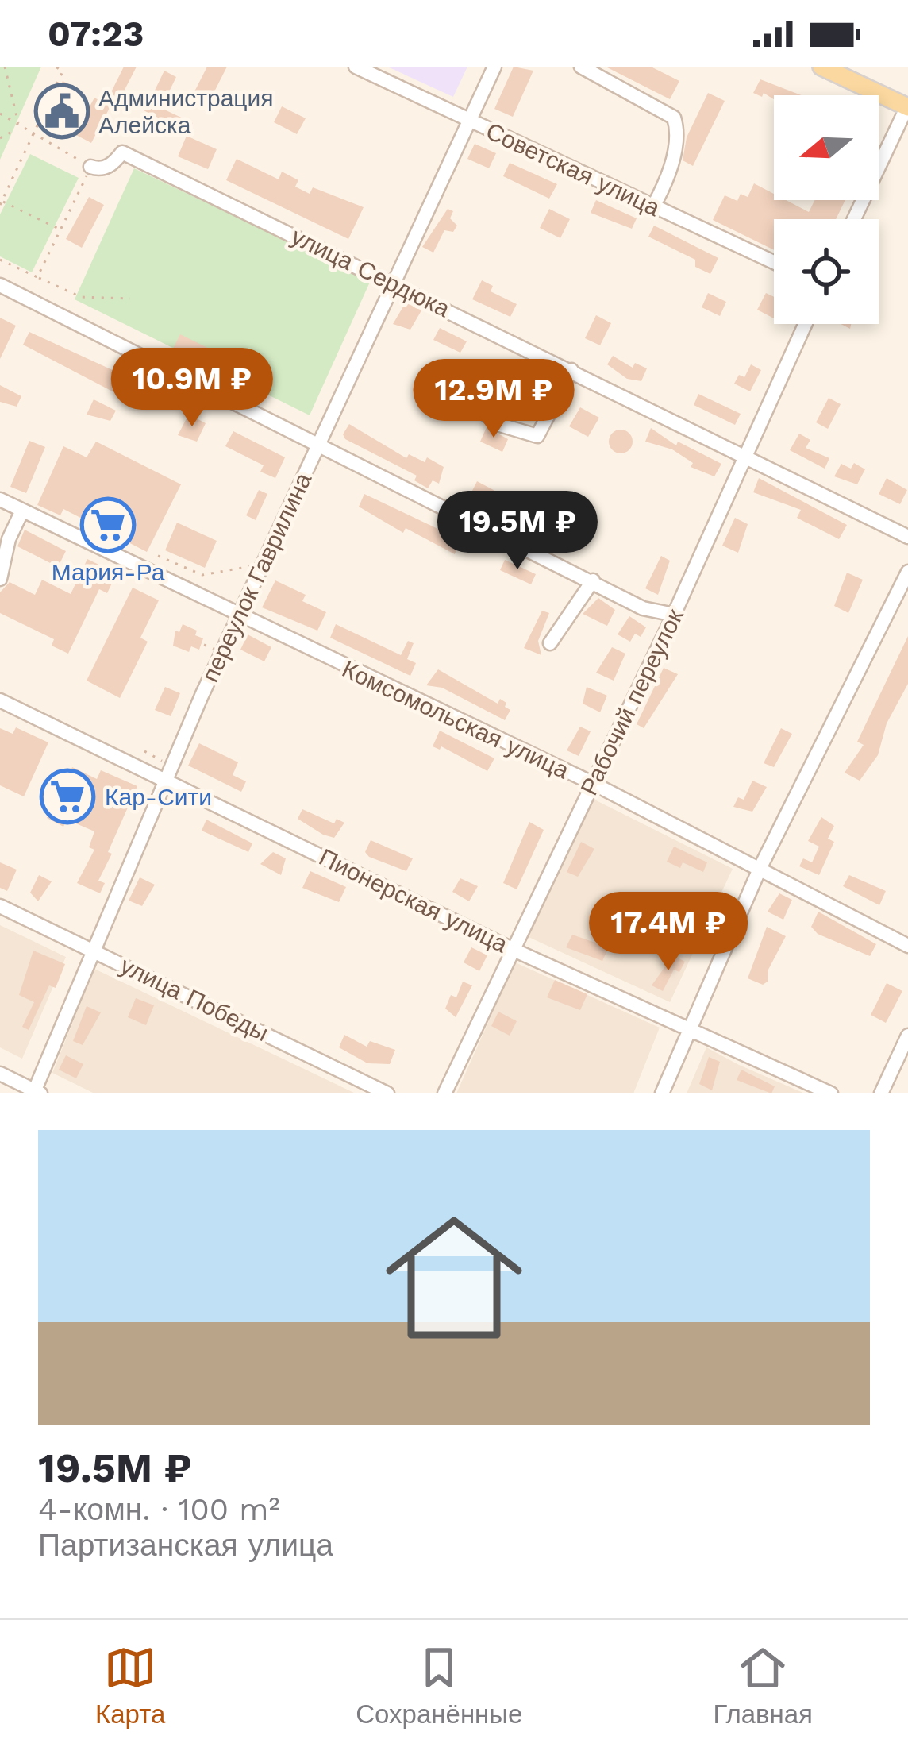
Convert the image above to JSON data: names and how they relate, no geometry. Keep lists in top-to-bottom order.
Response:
{
  "streets": {
    "street": [
      "Советская улица",
      "улица Сердюка",
      "переулок Гаврилина",
      "Рабочий переулок",
      "Комсомольская улица",
      "Пионерская улица",
      "улица Победы"
    ]
  },
  "crossings": [
    ["Советская улица", "переулок Гаврилина"],
    ["улица Сердюка", "переулок Гаврилина"],
    ["улица Сердюка", "Рабочий переулок"],
    ["переулок Гаврилина", "Комсомольская улица"],
    ["переулок Гаврилина", "Пионерская улица"],
    ["переулок Гаврилина", "улица Победы"],
    ["Рабочий переулок", "Комсомольская улица"],
    ["Рабочий переулок", "Пионерская улица"]
  ],
  "places": {
    "public building": ["Администрация Алейска"],
    "supermarket": ["Мария-Ра", "Кар-Сити"]
  },
  "north": "left",
  "page": {
    "status": "07:23",
    "price": [
      "10.9M ₽",
      "12.9M ₽",
      "19.5M ₽",
      "17.4M ₽"
    ],
    "list": [
      {
        "name": "19.5M ₽",
        "note": "4-комн. · 100 m² · Партизанская улица"
      }
    ],
    "tabs": ["Карта", "Сохранённые", "Главная"]
  }
}
